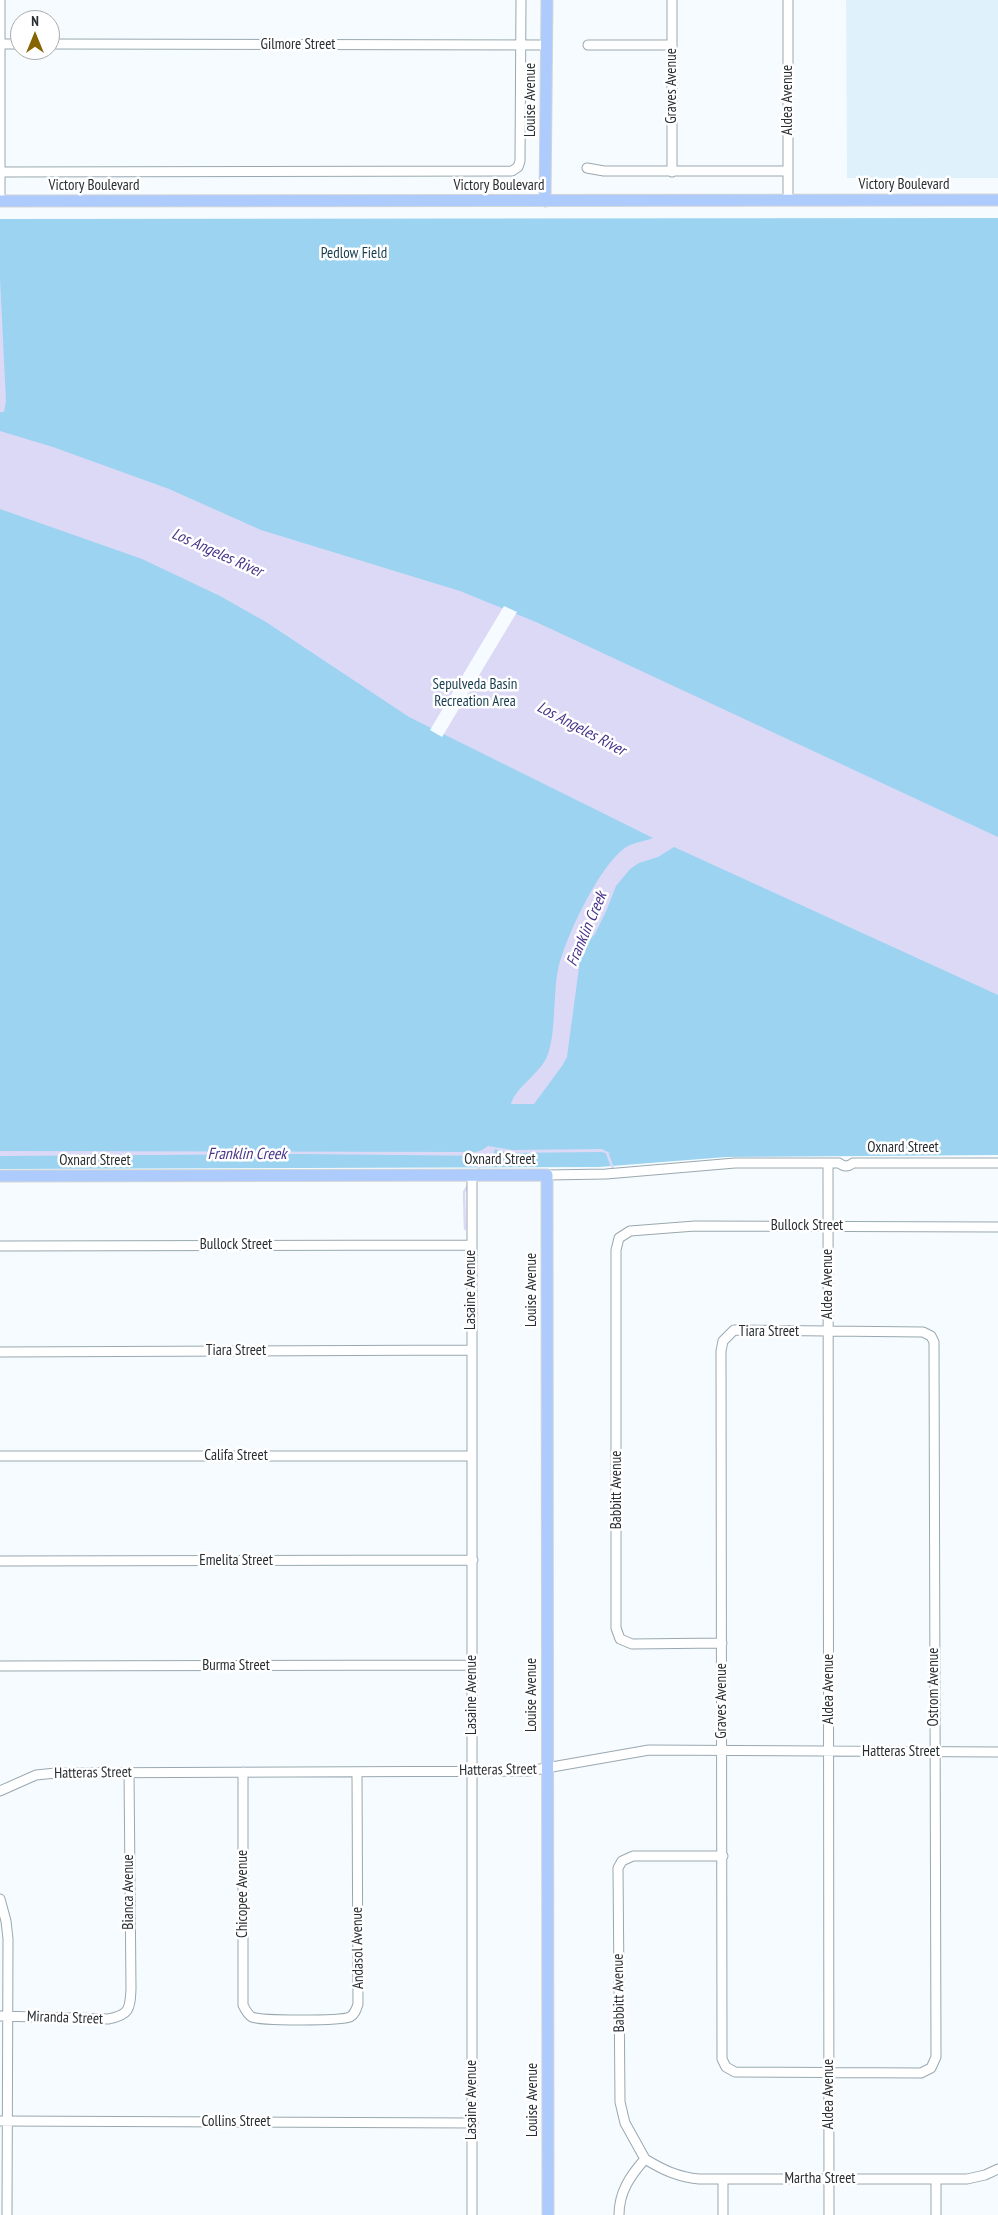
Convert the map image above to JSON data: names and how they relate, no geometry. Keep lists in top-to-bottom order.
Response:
{
  "streets": {
    "main road": ["Louise Avenue", "Victory Boulevard", "Oxnard Street"],
    "street": [
      "Gilmore Street",
      "Graves Avenue",
      "Aldea Avenue",
      "Bullock Street",
      "Lasaine Avenue",
      "Tiara Street",
      "Califa Street",
      "Babbitt Avenue",
      "Emelita Street",
      "Burma Street",
      "Ostrom Avenue",
      "Hatteras Street",
      "Bianca Avenue",
      "Chicopee Avenue",
      "Andasol Avenue",
      "Miranda Street",
      "Collins Street",
      "Martha Street"
    ]
  },
  "crossings": [
    ["Gilmore Street", "Louise Avenue"],
    ["Graves Avenue", "Aldea Avenue"],
    ["Graves Avenue", "Tiara Street"],
    ["Graves Avenue", "Babbitt Avenue"],
    ["Graves Avenue", "Ostrom Avenue"],
    ["Graves Avenue", "Hatteras Street"],
    ["Louise Avenue", "Victory Boulevard"],
    ["Louise Avenue", "Oxnard Street"],
    ["Louise Avenue", "Hatteras Street"],
    ["Aldea Avenue", "Victory Boulevard"],
    ["Aldea Avenue", "Oxnard Street"],
    ["Aldea Avenue", "Bullock Street"],
    ["Aldea Avenue", "Tiara Street"],
    ["Aldea Avenue", "Ostrom Avenue"],
    ["Aldea Avenue", "Hatteras Street"],
    ["Aldea Avenue", "Martha Street"],
    ["Oxnard Street", "Lasaine Avenue"],
    ["Bullock Street", "Lasaine Avenue"],
    ["Bullock Street", "Babbitt Avenue"],
    ["Lasaine Avenue", "Tiara Street"],
    ["Lasaine Avenue", "Califa Street"],
    ["Lasaine Avenue", "Emelita Street"],
    ["Lasaine Avenue", "Burma Street"],
    ["Lasaine Avenue", "Hatteras Street"],
    ["Lasaine Avenue", "Collins Street"],
    ["Tiara Street", "Ostrom Avenue"],
    ["Babbitt Avenue", "Martha Street"],
    ["Ostrom Avenue", "Hatteras Street"],
    ["Hatteras Street", "Bianca Avenue"],
    ["Hatteras Street", "Chicopee Avenue"],
    ["Hatteras Street", "Andasol Avenue"],
    ["Bianca Avenue", "Miranda Street"],
    ["Chicopee Avenue", "Andasol Avenue"]
  ],
  "water": ["Los Angeles River", "Franklin Creek"],
  "parks": ["Pedlow Field", "Sepulveda Basin Recreation Area"],
  "north": "top"
}
